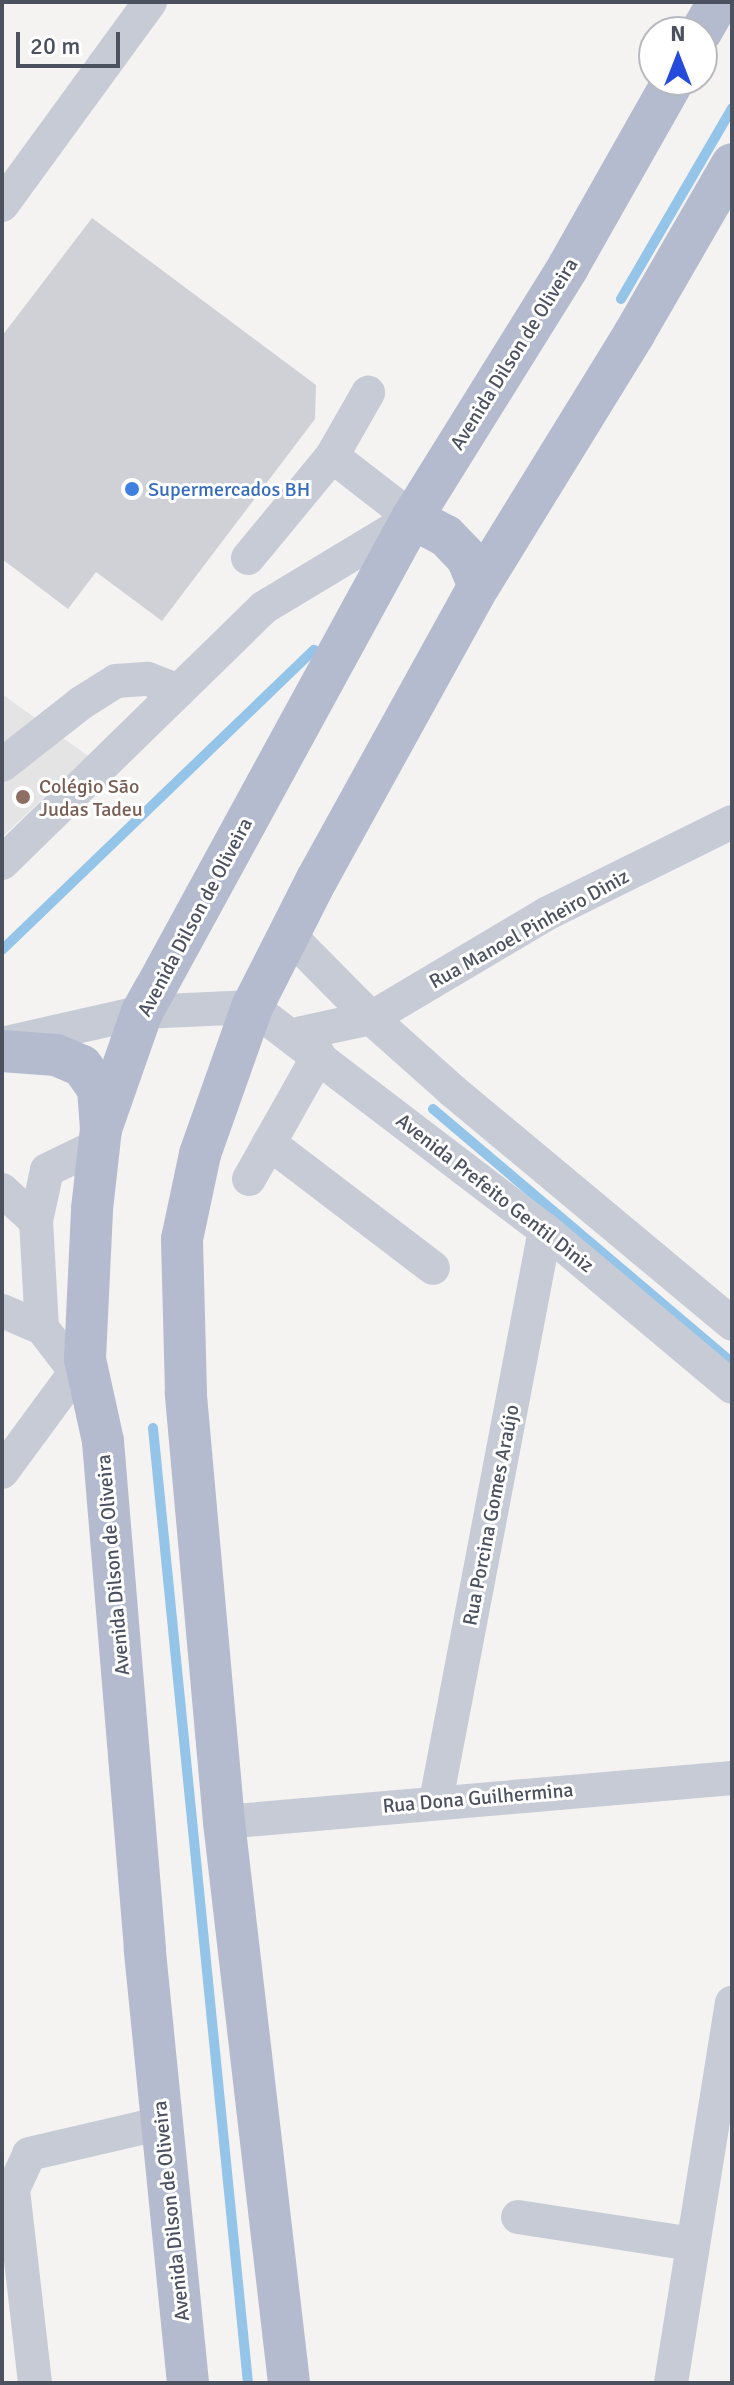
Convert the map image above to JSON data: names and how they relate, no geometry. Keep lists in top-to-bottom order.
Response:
{
  "streets": {
    "main road": ["Avenida Dilson de Oliveira"],
    "street": [
      "Rua Manoel Pinheiro Diniz",
      "Avenida Prefeito Gentil Diniz",
      "Rua Porcina Gomes Araújo",
      "Rua Dona Guilhermina"
    ]
  },
  "crossings": [
    ["Rua Manoel Pinheiro Diniz", "Avenida Prefeito Gentil Diniz"],
    ["Avenida Prefeito Gentil Diniz", "Rua Porcina Gomes Araújo"],
    ["Rua Porcina Gomes Araújo", "Rua Dona Guilhermina"]
  ],
  "places": ["Supermercados BH", "Colégio São Judas Tadeu"],
  "scale_bar": "20 m",
  "north": "top"
}
